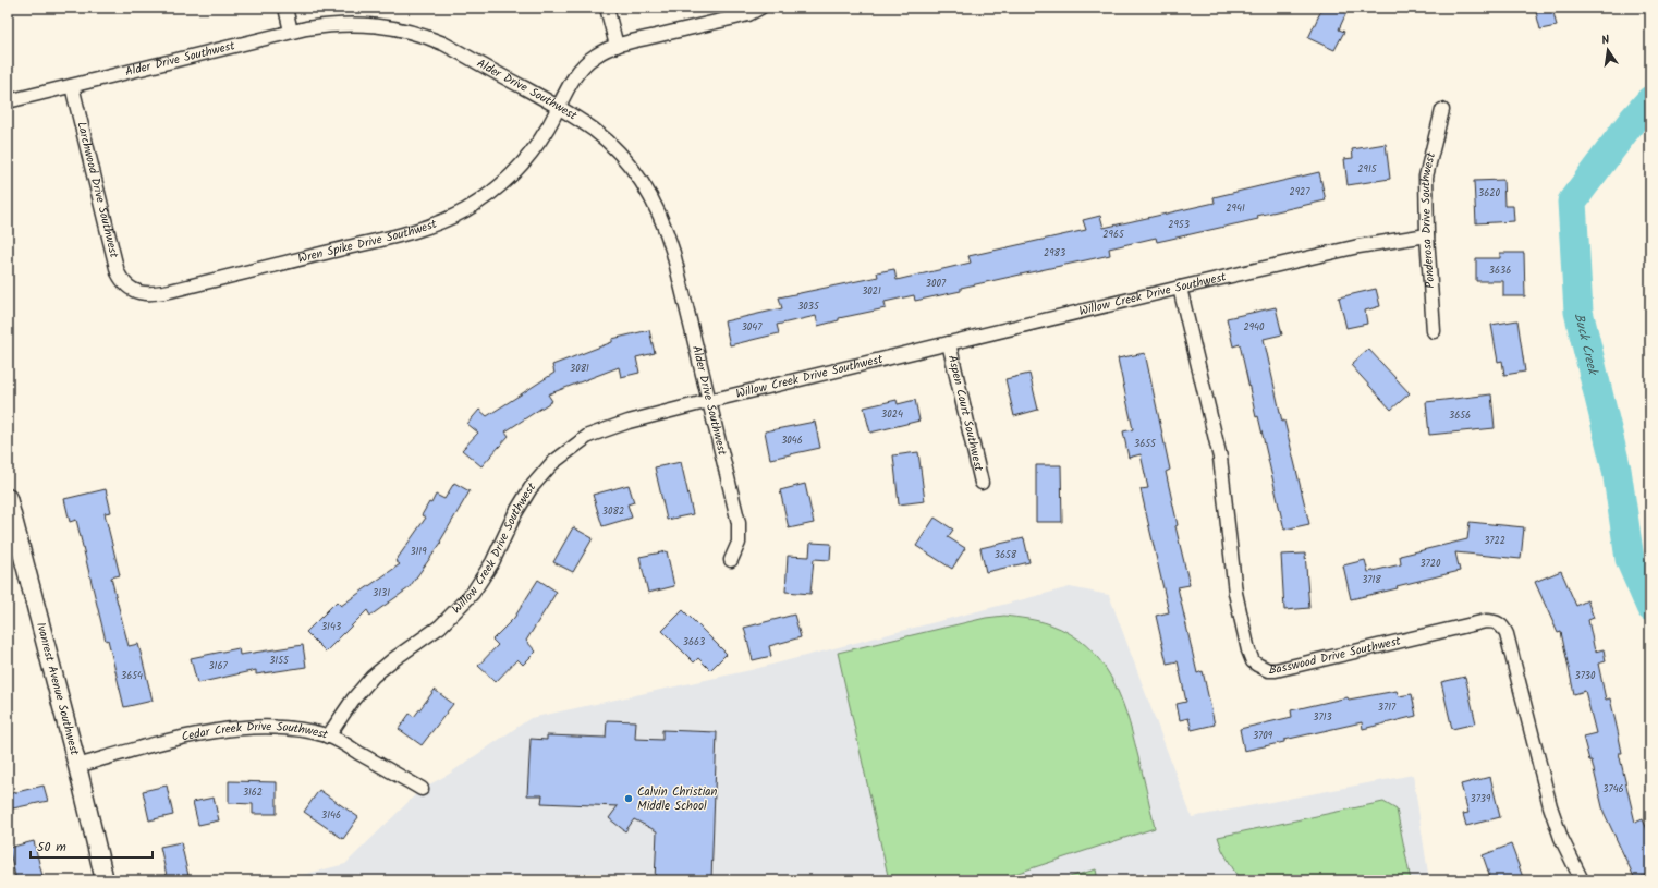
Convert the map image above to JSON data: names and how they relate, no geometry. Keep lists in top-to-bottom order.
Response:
{
  "streets": {
    "street": [
      "Alder Drive Southwest",
      "Larchwood Drive Southwest",
      "Ponderosa Drive Southwest",
      "Wren Spike Drive Southwest",
      "Willow Creek Drive Southwest",
      "Aspen Court Southwest",
      "Basswood Drive Southwest",
      "Ivanrest Avenue Southwest",
      "Cedar Creek Drive Southwest"
    ]
  },
  "crossings": [
    ["Alder Drive Southwest", "Larchwood Drive Southwest"],
    ["Alder Drive Southwest", "Wren Spike Drive Southwest"],
    ["Alder Drive Southwest", "Willow Creek Drive Southwest"],
    ["Larchwood Drive Southwest", "Wren Spike Drive Southwest"],
    ["Ponderosa Drive Southwest", "Willow Creek Drive Southwest"],
    ["Willow Creek Drive Southwest", "Aspen Court Southwest"],
    ["Willow Creek Drive Southwest", "Basswood Drive Southwest"],
    ["Willow Creek Drive Southwest", "Cedar Creek Drive Southwest"],
    ["Ivanrest Avenue Southwest", "Cedar Creek Drive Southwest"]
  ],
  "water": ["Buck Creek"],
  "places": ["Calvin Christian Middle School"],
  "house_numbers": [
    "2915",
    "2927",
    "3620",
    "2941",
    "2953",
    "2965",
    "2983",
    "3636",
    "3007",
    "3021",
    "3035",
    "3047",
    "2940",
    "3081",
    "3024",
    "3656",
    "3046",
    "3655",
    "3082",
    "3722",
    "3119",
    "3658",
    "3720",
    "3718",
    "3131",
    "3143",
    "3663",
    "3155",
    "3167",
    "3654",
    "3730",
    "3717",
    "3713",
    "3709",
    "3746",
    "3162",
    "3739",
    "3146"
  ],
  "scale_bar": "50 m",
  "north": "top"
}
